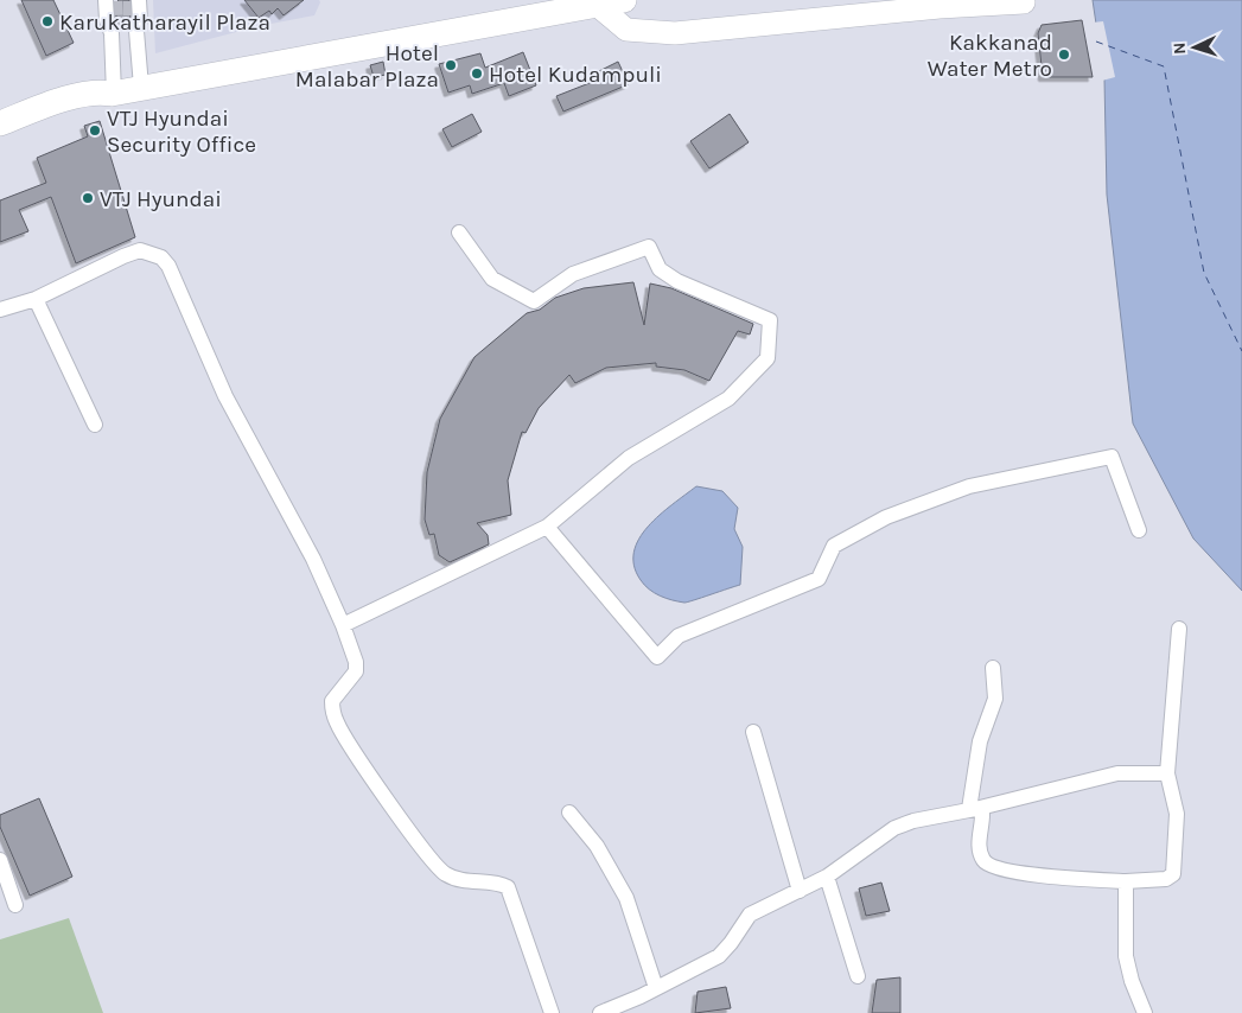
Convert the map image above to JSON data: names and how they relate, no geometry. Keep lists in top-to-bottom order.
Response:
{
  "places": [
    "Karukatharayil Plaza",
    "Kakkanad Water Metro",
    "Hotel Malabar Plaza",
    "Hotel Kudampuli",
    "VTJ Hyundai Security Office",
    "VTJ Hyundai"
  ],
  "north": "left"
}
